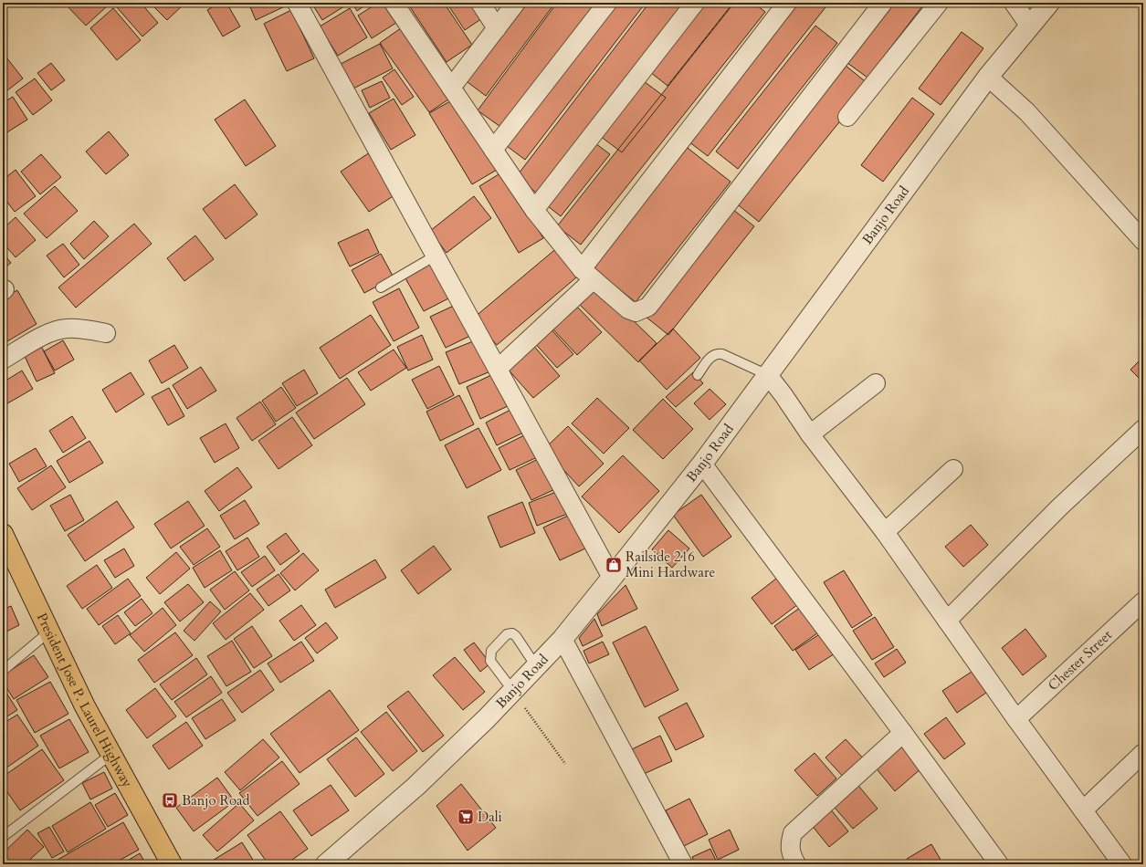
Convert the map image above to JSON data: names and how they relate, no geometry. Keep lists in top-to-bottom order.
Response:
{
  "streets": {
    "highway": ["President Jose P. Laurel Highway"],
    "street": ["Banjo Road", "Chester Street"]
  },
  "places": {
    "shop": ["Railside 216 Mini Hardware"],
    "bus stop": ["Banjo Road"],
    "supermarket": ["Dali"]
  }
}
